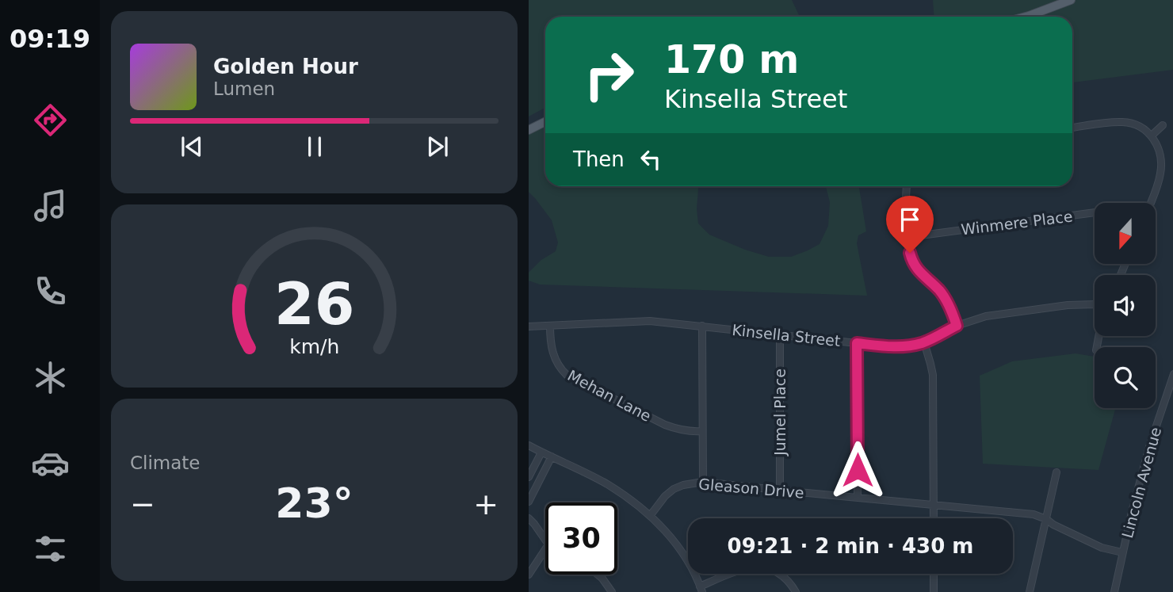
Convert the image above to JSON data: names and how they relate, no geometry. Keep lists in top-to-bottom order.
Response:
{
  "streets": {
    "street": [
      "Winmere Place",
      "Kinsella Street",
      "Mehan Lane",
      "Jumel Place",
      "Lincoln Avenue",
      "Gleason Drive"
    ]
  },
  "crossings": [
    ["Kinsella Street", "Mehan Lane"],
    ["Kinsella Street", "Jumel Place"],
    ["Jumel Place", "Gleason Drive"],
    ["Lincoln Avenue", "Gleason Drive"]
  ],
  "north": "bottom",
  "page": {
    "tabs": "09:19",
    "turn": ["170 m", "Kinsella Street"],
    "song": ["Golden Hour", "Lumen"],
    "then": "Then",
    "tile": "Climate",
    "heat": ["−", "23°", "+"],
    "limit": "30",
    "trip": "09:21 · 2 min · 430 m",
    "gauge": ["26", "km/h"]
  }
}
